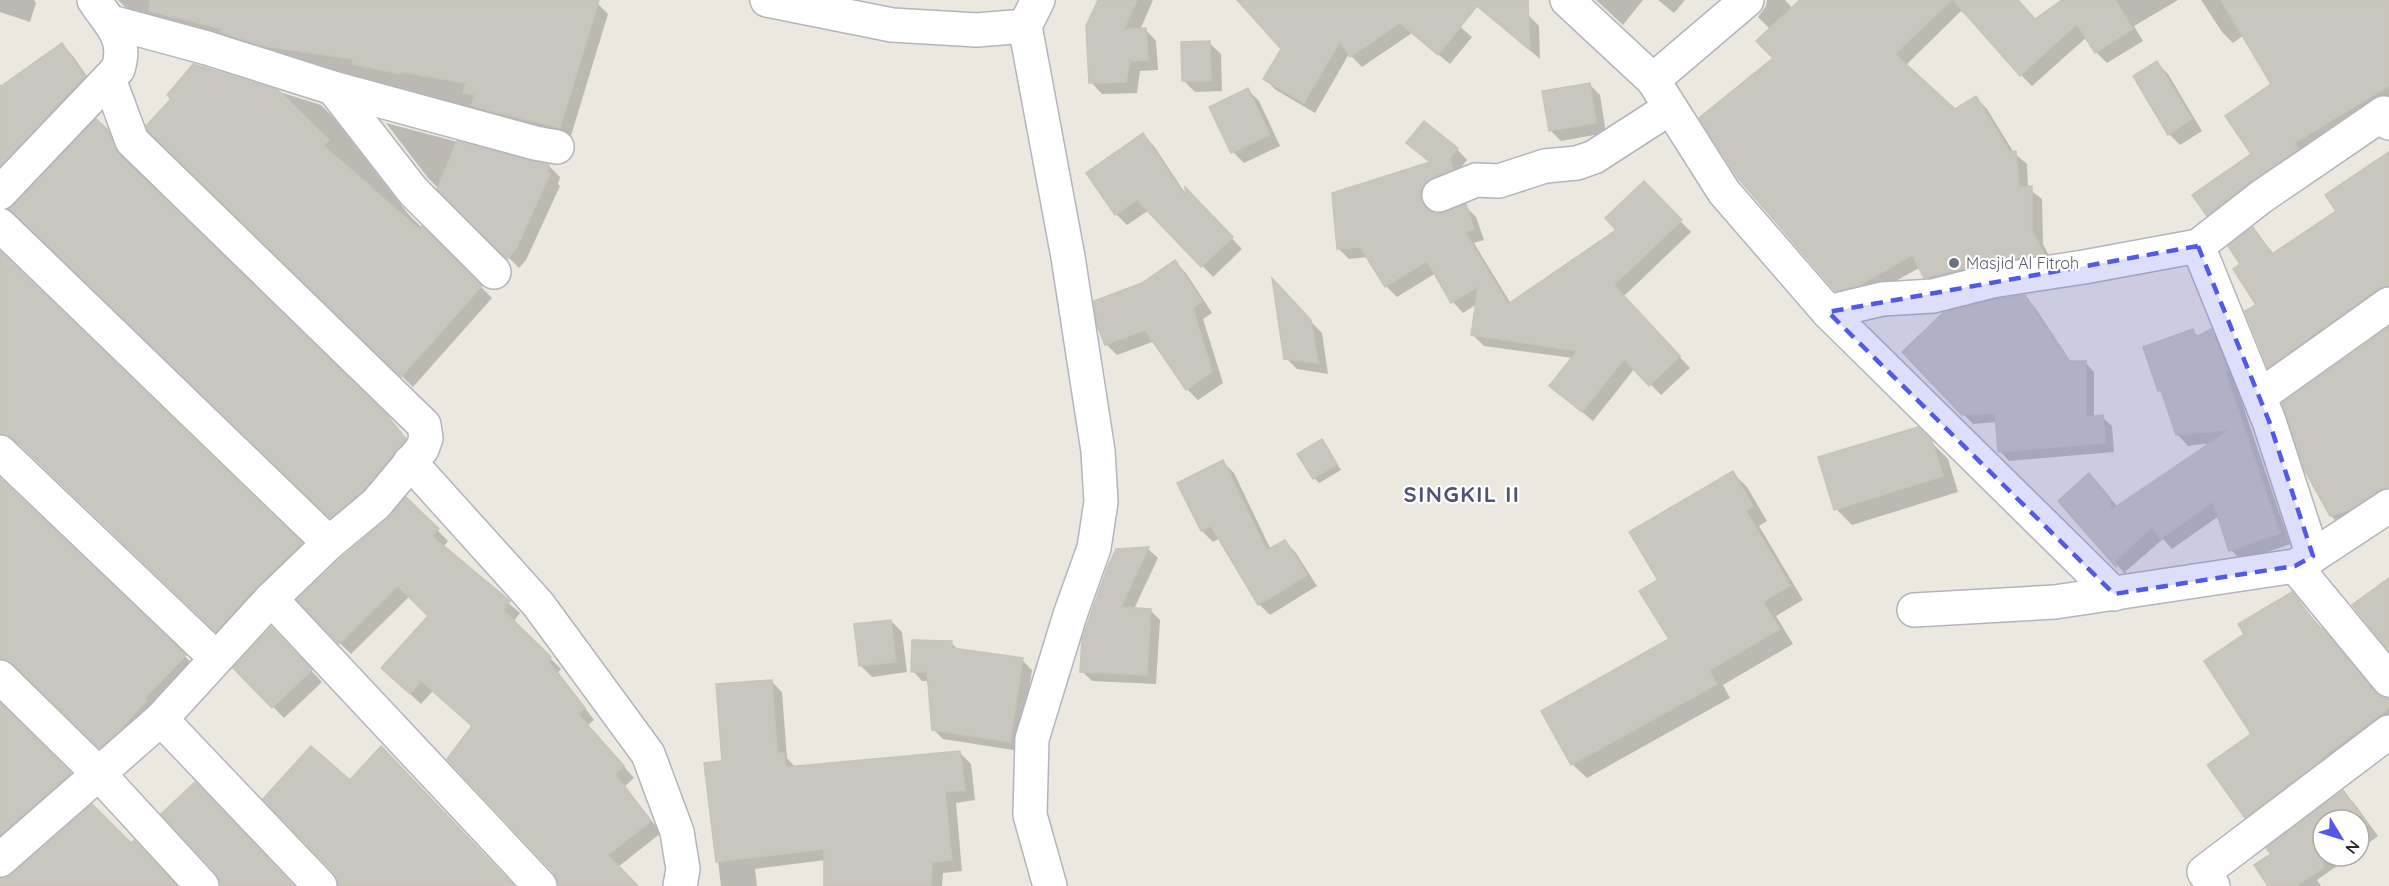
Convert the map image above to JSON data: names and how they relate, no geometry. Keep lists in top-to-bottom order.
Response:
{
  "districts": ["SINGKIL II"],
  "places": ["Masjid Al Fitroh"],
  "north": "bottom right"
}
